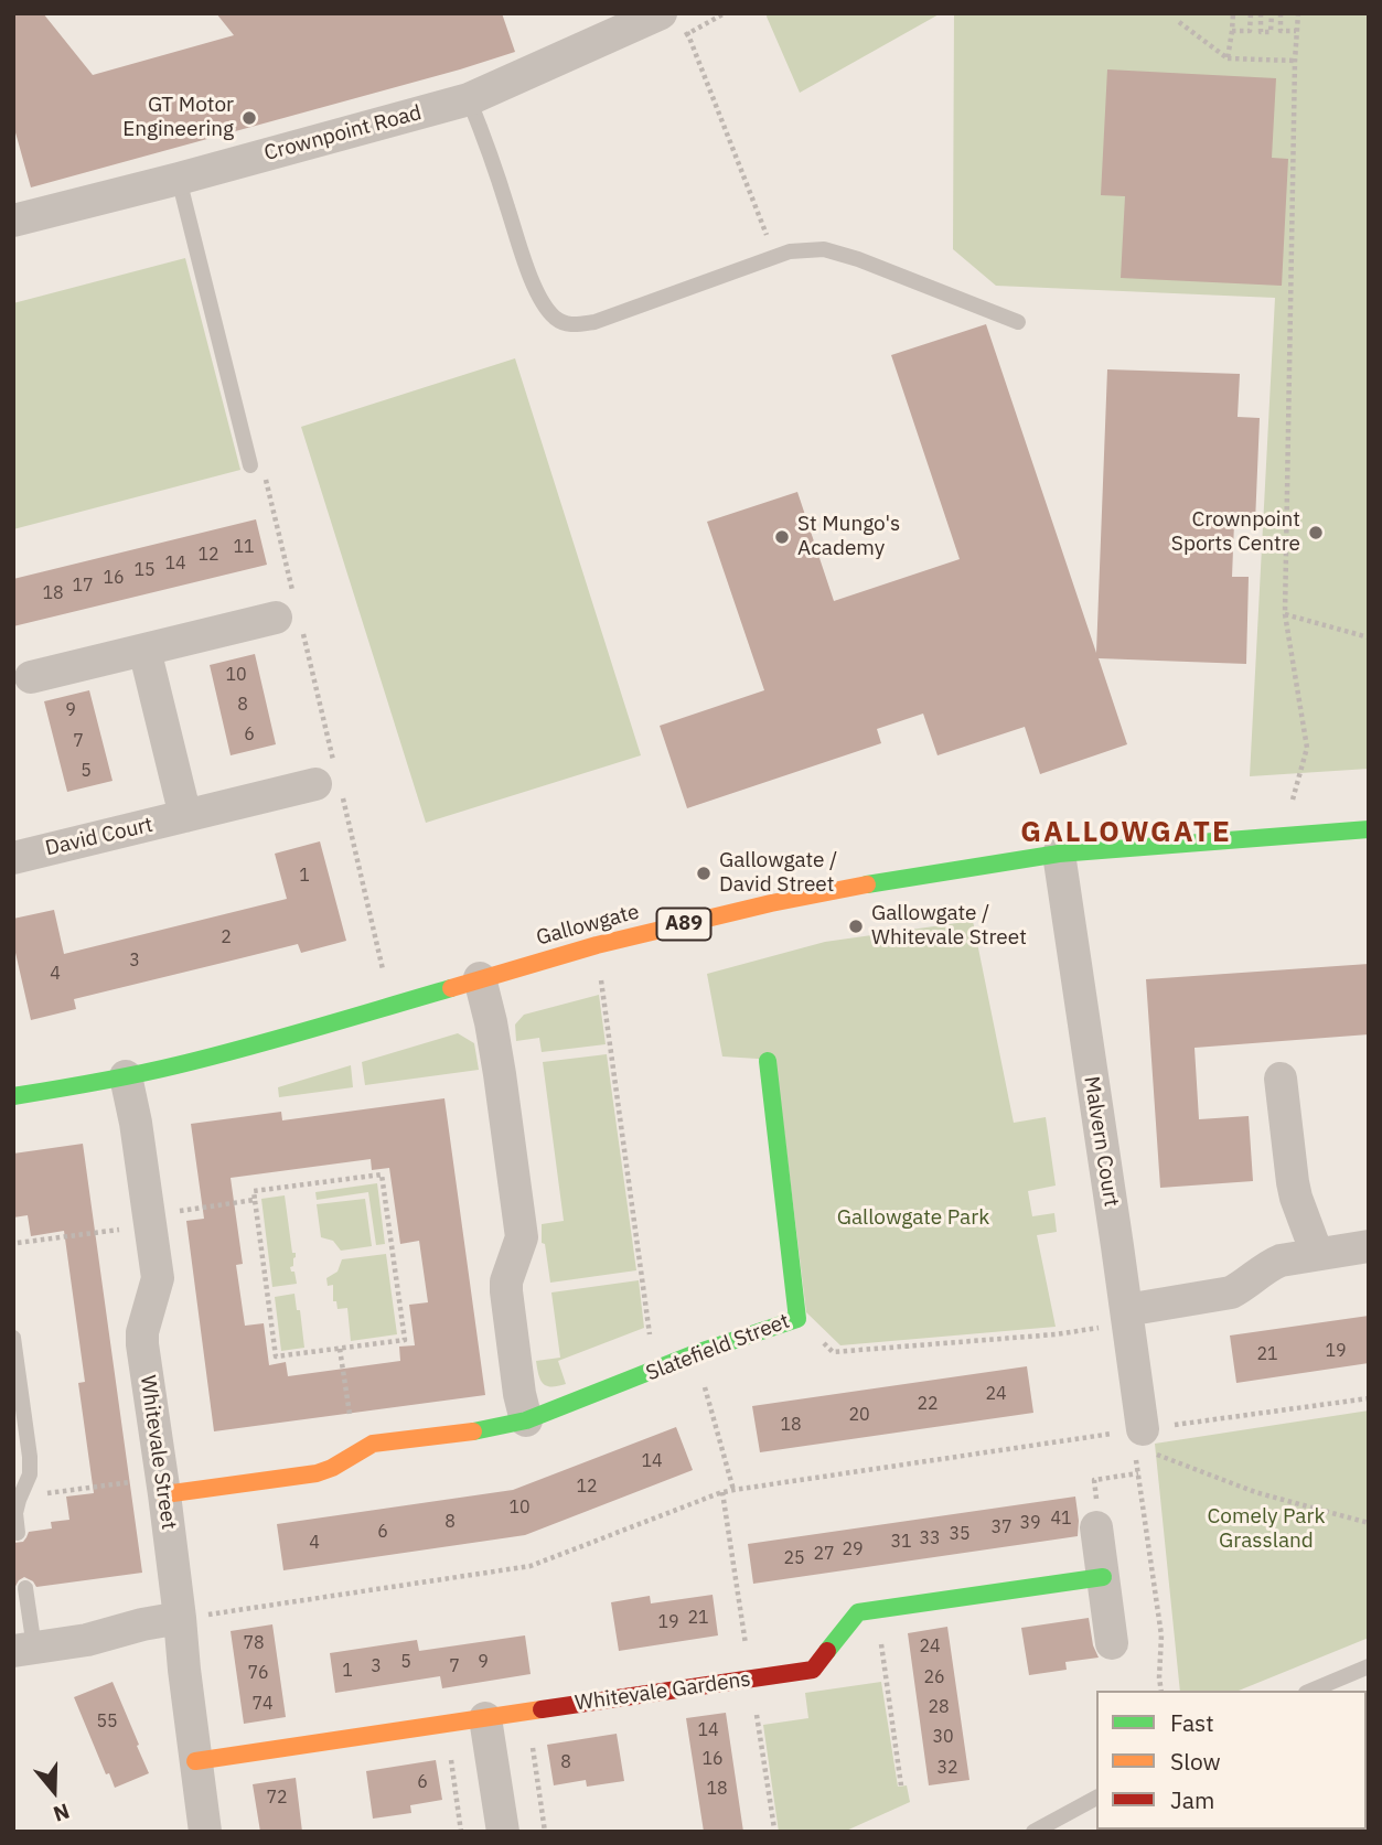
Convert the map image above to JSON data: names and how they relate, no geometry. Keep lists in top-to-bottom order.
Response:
{
  "streets": {
    "street": [
      "Crownpoint Road",
      "David Court",
      "A89",
      "Gallowgate",
      "Malvern Court",
      "Slatefield Street",
      "Whitevale Street",
      "Whitevale Gardens"
    ]
  },
  "crossings": [
    ["Gallowgate", "Malvern Court"],
    ["Gallowgate", "Whitevale Street"],
    ["Slatefield Street", "Whitevale Street"],
    ["Whitevale Street", "Whitevale Gardens"]
  ],
  "districts": ["GALLOWGATE"],
  "parks": ["Gallowgate Park", "Comely Park Grassland"],
  "places": [
    "GT Motor Engineering",
    "Crownpoint Sports Centre",
    "St Mungo's Academy",
    "Gallowgate / David Street",
    "Gallowgate / Whitevale Street"
  ],
  "house_numbers": [
    "11",
    "12",
    "14",
    "15",
    "16",
    "17",
    "18",
    "10",
    "8",
    "9",
    "6",
    "7",
    "5",
    "1",
    "2",
    "3",
    "4",
    "19",
    "21",
    "24",
    "22",
    "20",
    "18",
    "14",
    "12",
    "10",
    "41",
    "8",
    "39",
    "37",
    "6",
    "35",
    "33",
    "31",
    "4",
    "29",
    "27",
    "25",
    "21",
    "19",
    "78",
    "24",
    "5",
    "9",
    "3",
    "7",
    "1",
    "76",
    "26",
    "74",
    "28",
    "55",
    "14",
    "30",
    "16",
    "8",
    "32",
    "6",
    "18",
    "72"
  ],
  "legend": ["Fast", "Slow", "Jam"],
  "north": "bottom"
}
